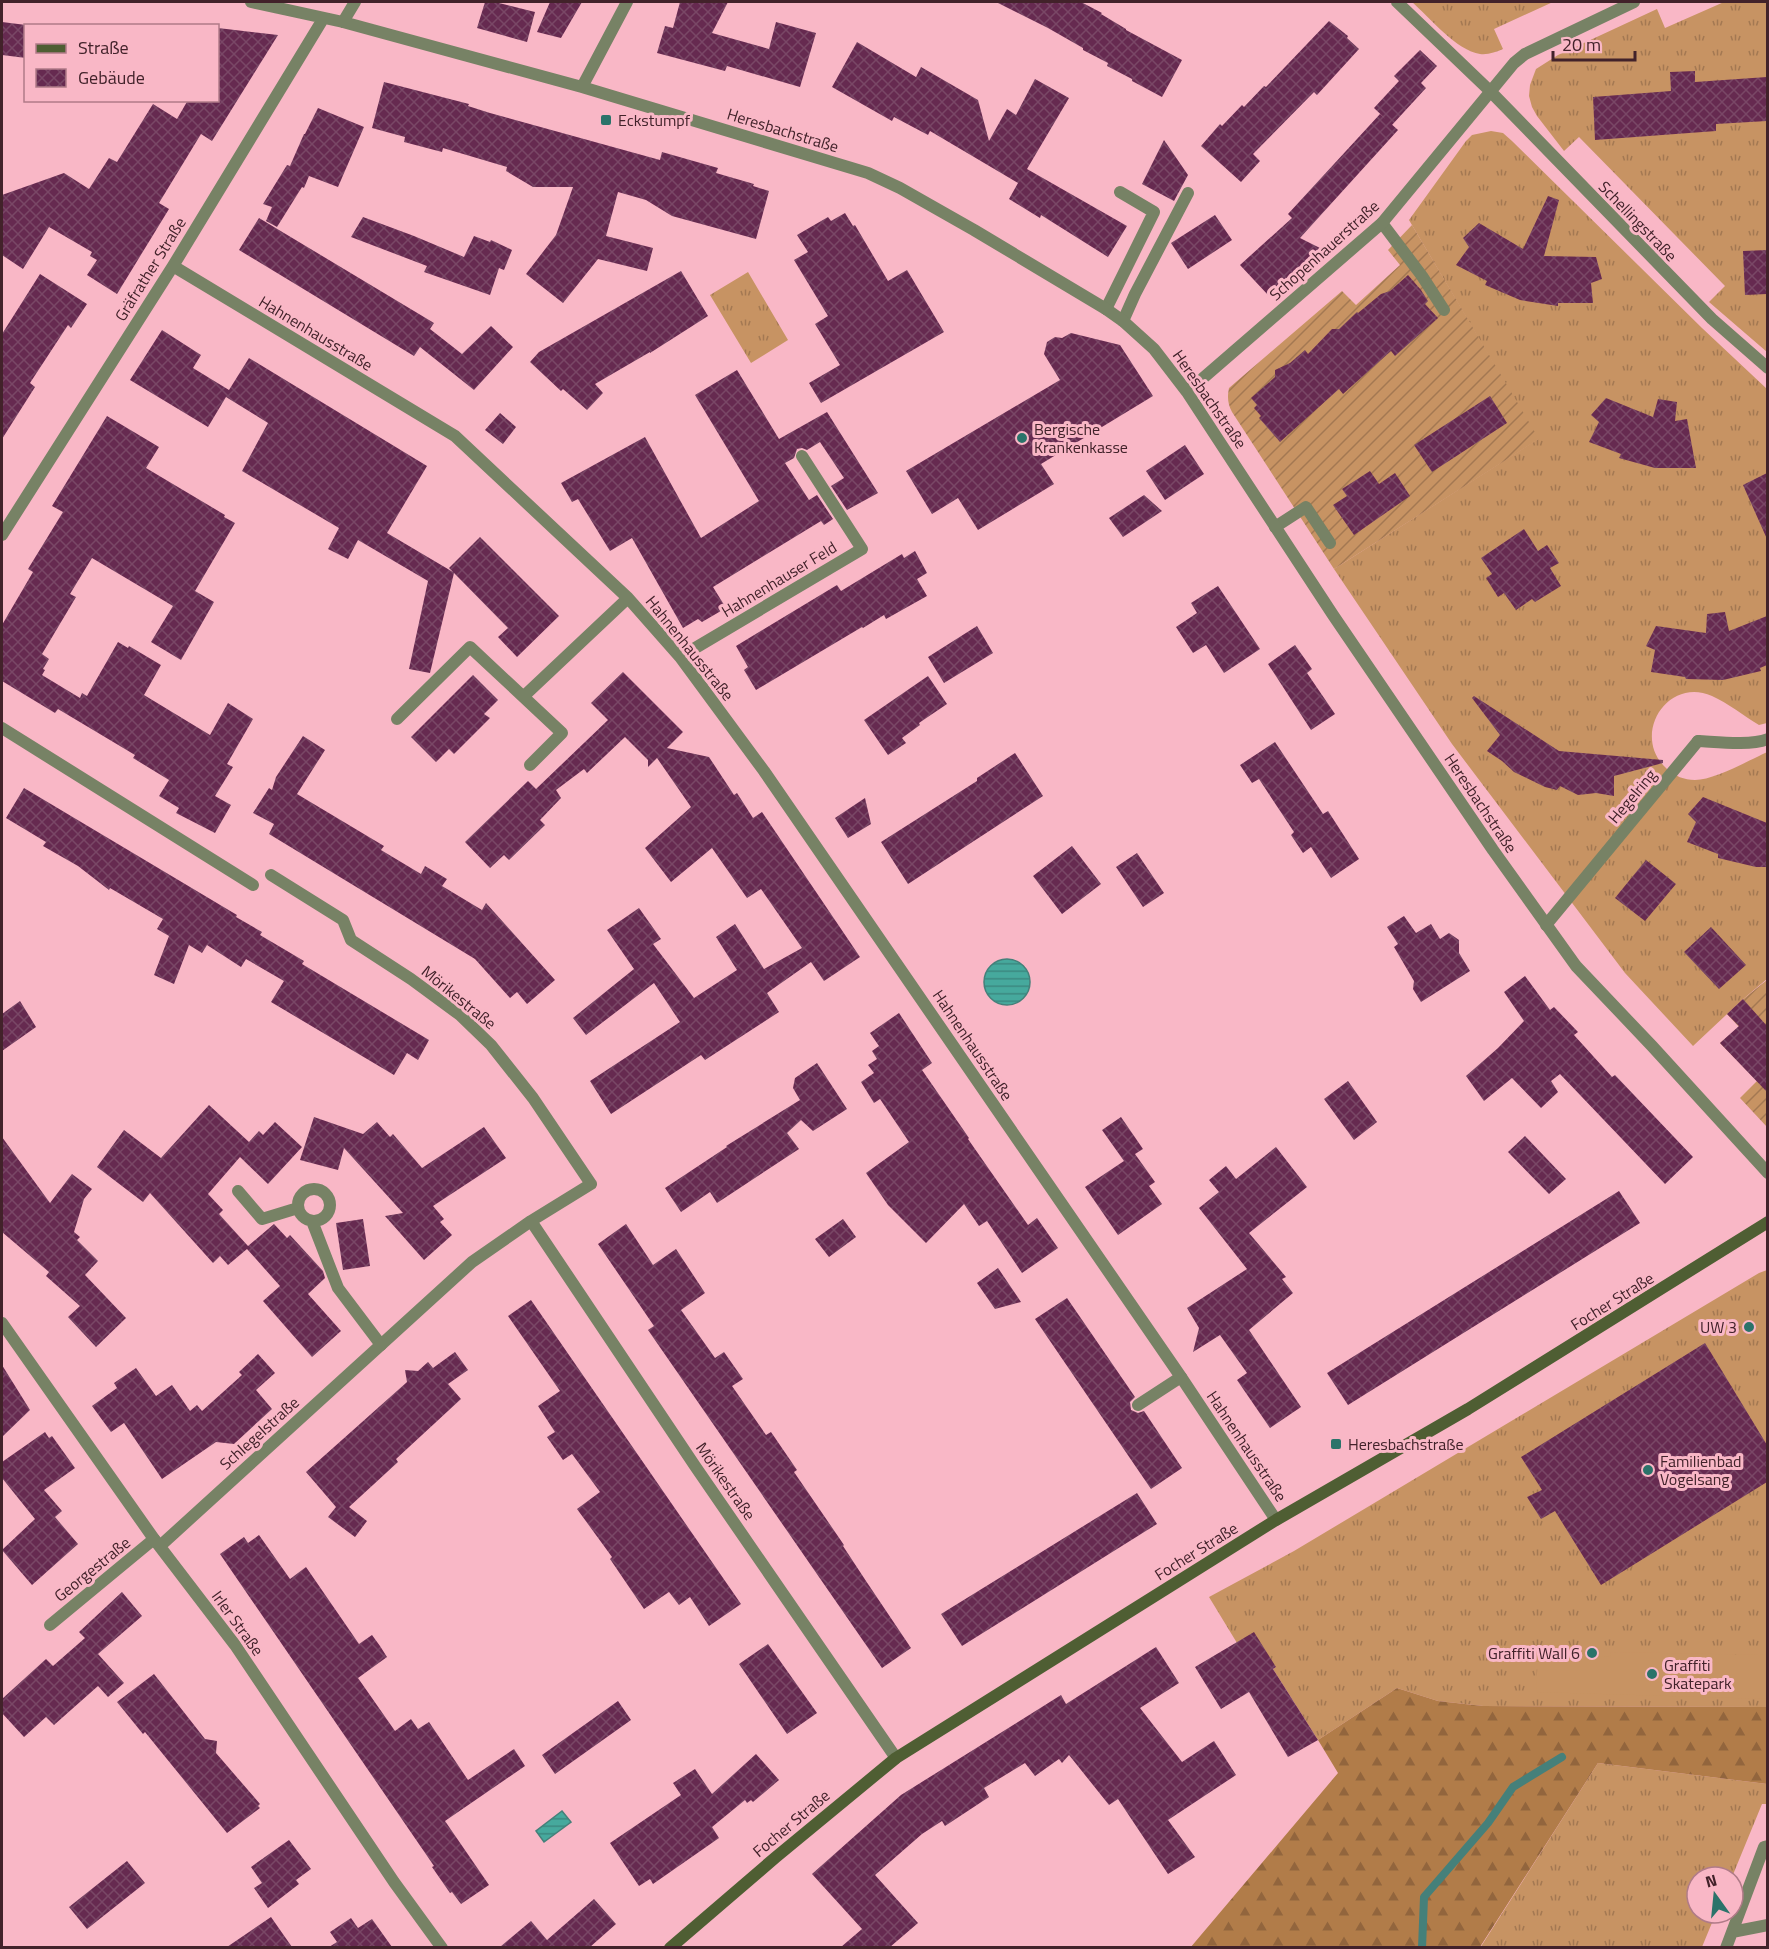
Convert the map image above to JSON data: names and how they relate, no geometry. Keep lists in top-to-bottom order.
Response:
{
  "streets": {
    "main road": ["Focher Straße"],
    "street": [
      "Heresbachstraße",
      "Schellingstraße",
      "Schopenhauerstraße",
      "Gräfrather Straße",
      "Hahnenhausstraße",
      "Hahnenhauser Feld",
      "Hegelring",
      "Mörikestraße",
      "Schlegelstraße",
      "Georgestraße",
      "Irler Straße"
    ]
  },
  "crossings": [
    ["Heresbachstraße", "Schopenhauerstraße"],
    ["Heresbachstraße", "Gräfrather Straße"],
    ["Heresbachstraße", "Hegelring"],
    ["Schellingstraße", "Schopenhauerstraße"],
    ["Gräfrather Straße", "Hahnenhausstraße"],
    ["Hahnenhausstraße", "Hahnenhauser Feld"],
    ["Hahnenhausstraße", "Focher Straße"],
    ["Mörikestraße", "Focher Straße"],
    ["Mörikestraße", "Schlegelstraße"],
    ["Schlegelstraße", "Georgestraße"],
    ["Schlegelstraße", "Irler Straße"],
    ["Georgestraße", "Irler Straße"]
  ],
  "places": {
    "transit": ["Eckstumpf", "Heresbachstraße"],
    "other": [
      "Bergische Krankenkasse",
      "UW 3",
      "Familienbad Vogelsang",
      "Graffiti Wall 6",
      "Graffiti Skatepark"
    ]
  },
  "legend": ["Straße", "Gebäude"],
  "scale_bar": "20 m",
  "north": "top"
}
